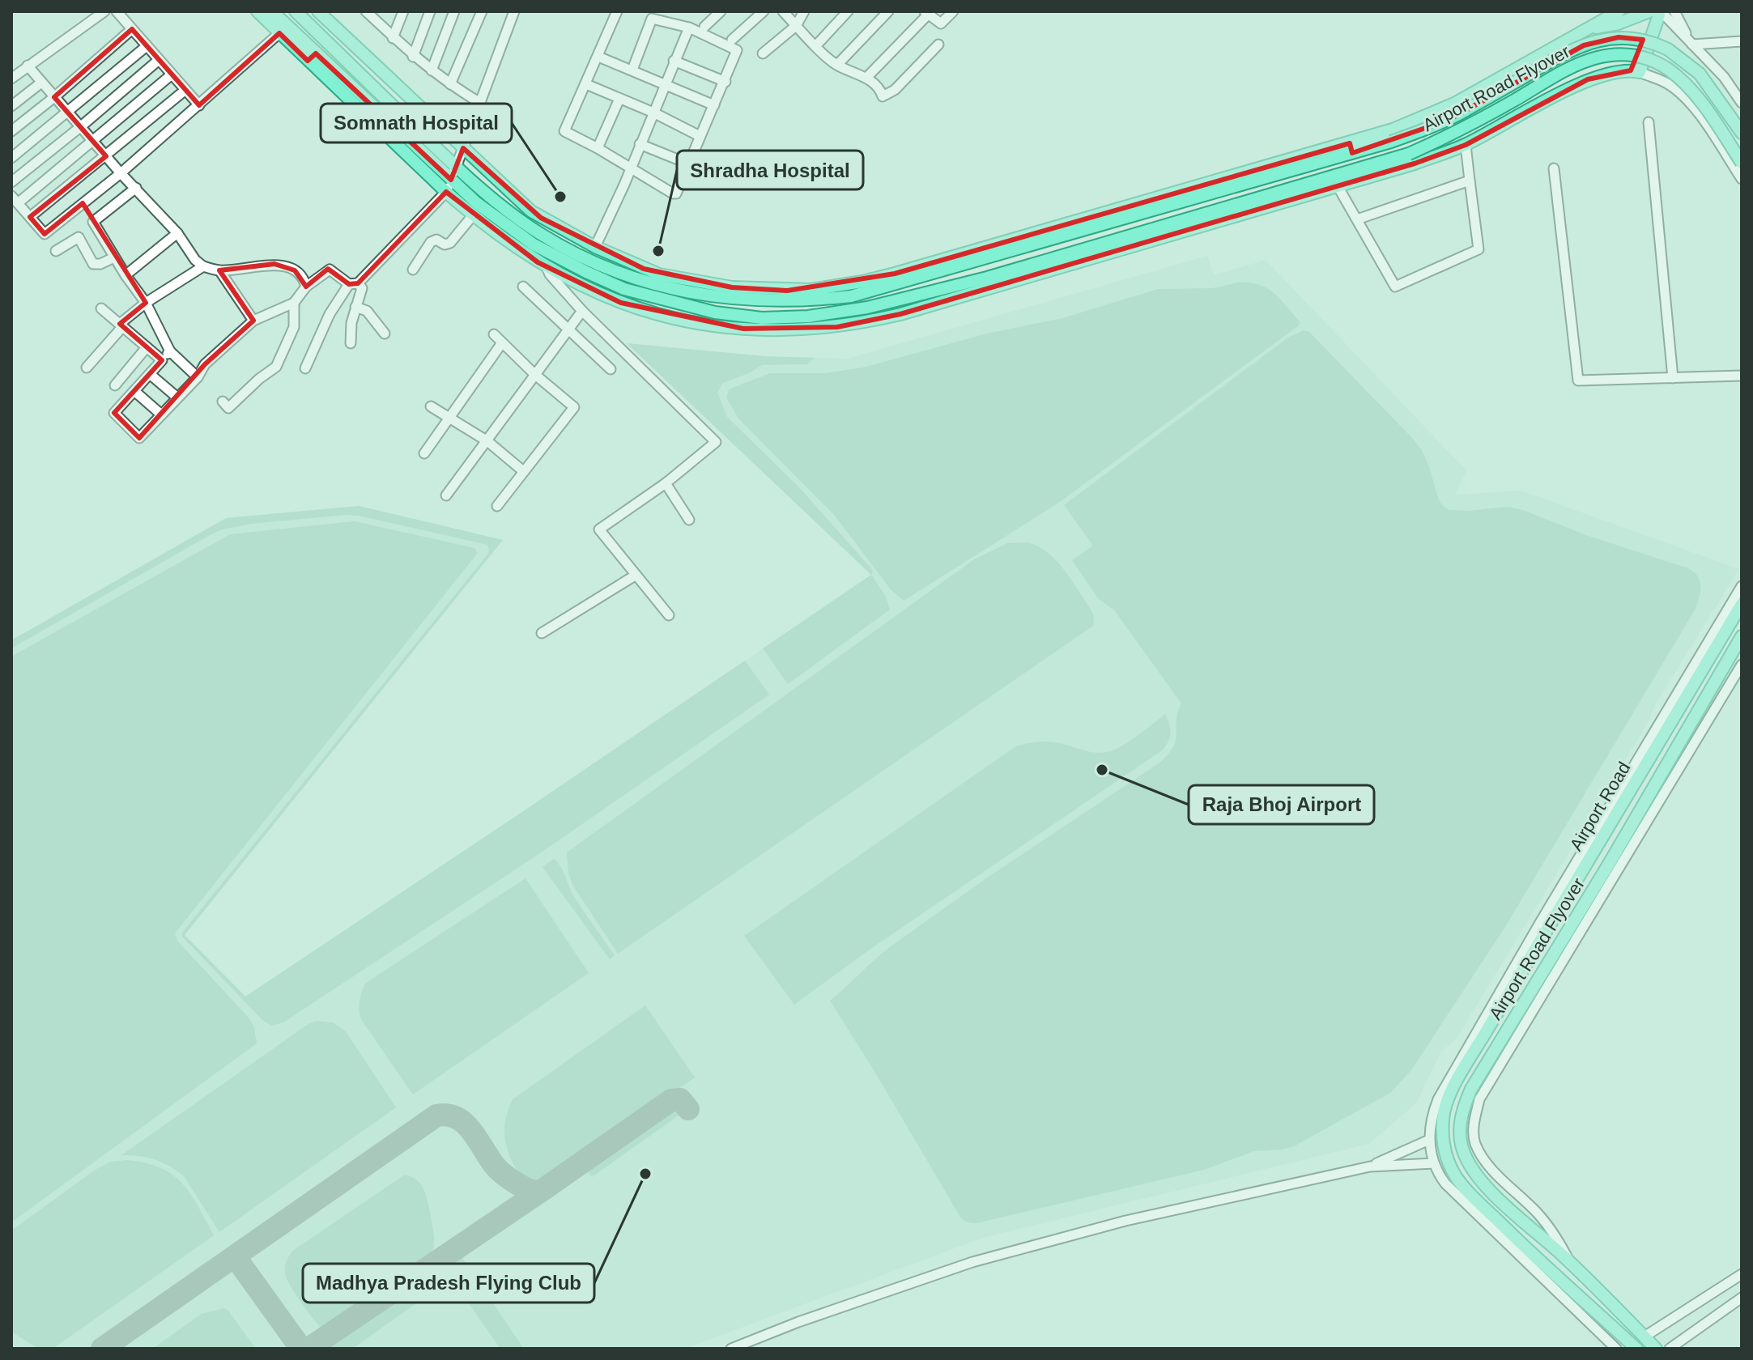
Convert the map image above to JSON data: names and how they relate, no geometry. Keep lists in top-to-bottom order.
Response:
{
  "streets": {
    "main road": ["Airport Road Flyover", "Airport Road"]
  },
  "places": [
    "Somnath Hospital",
    "Shradha Hospital",
    "Raja Bhoj Airport",
    "Madhya Pradesh Flying Club"
  ]
}
